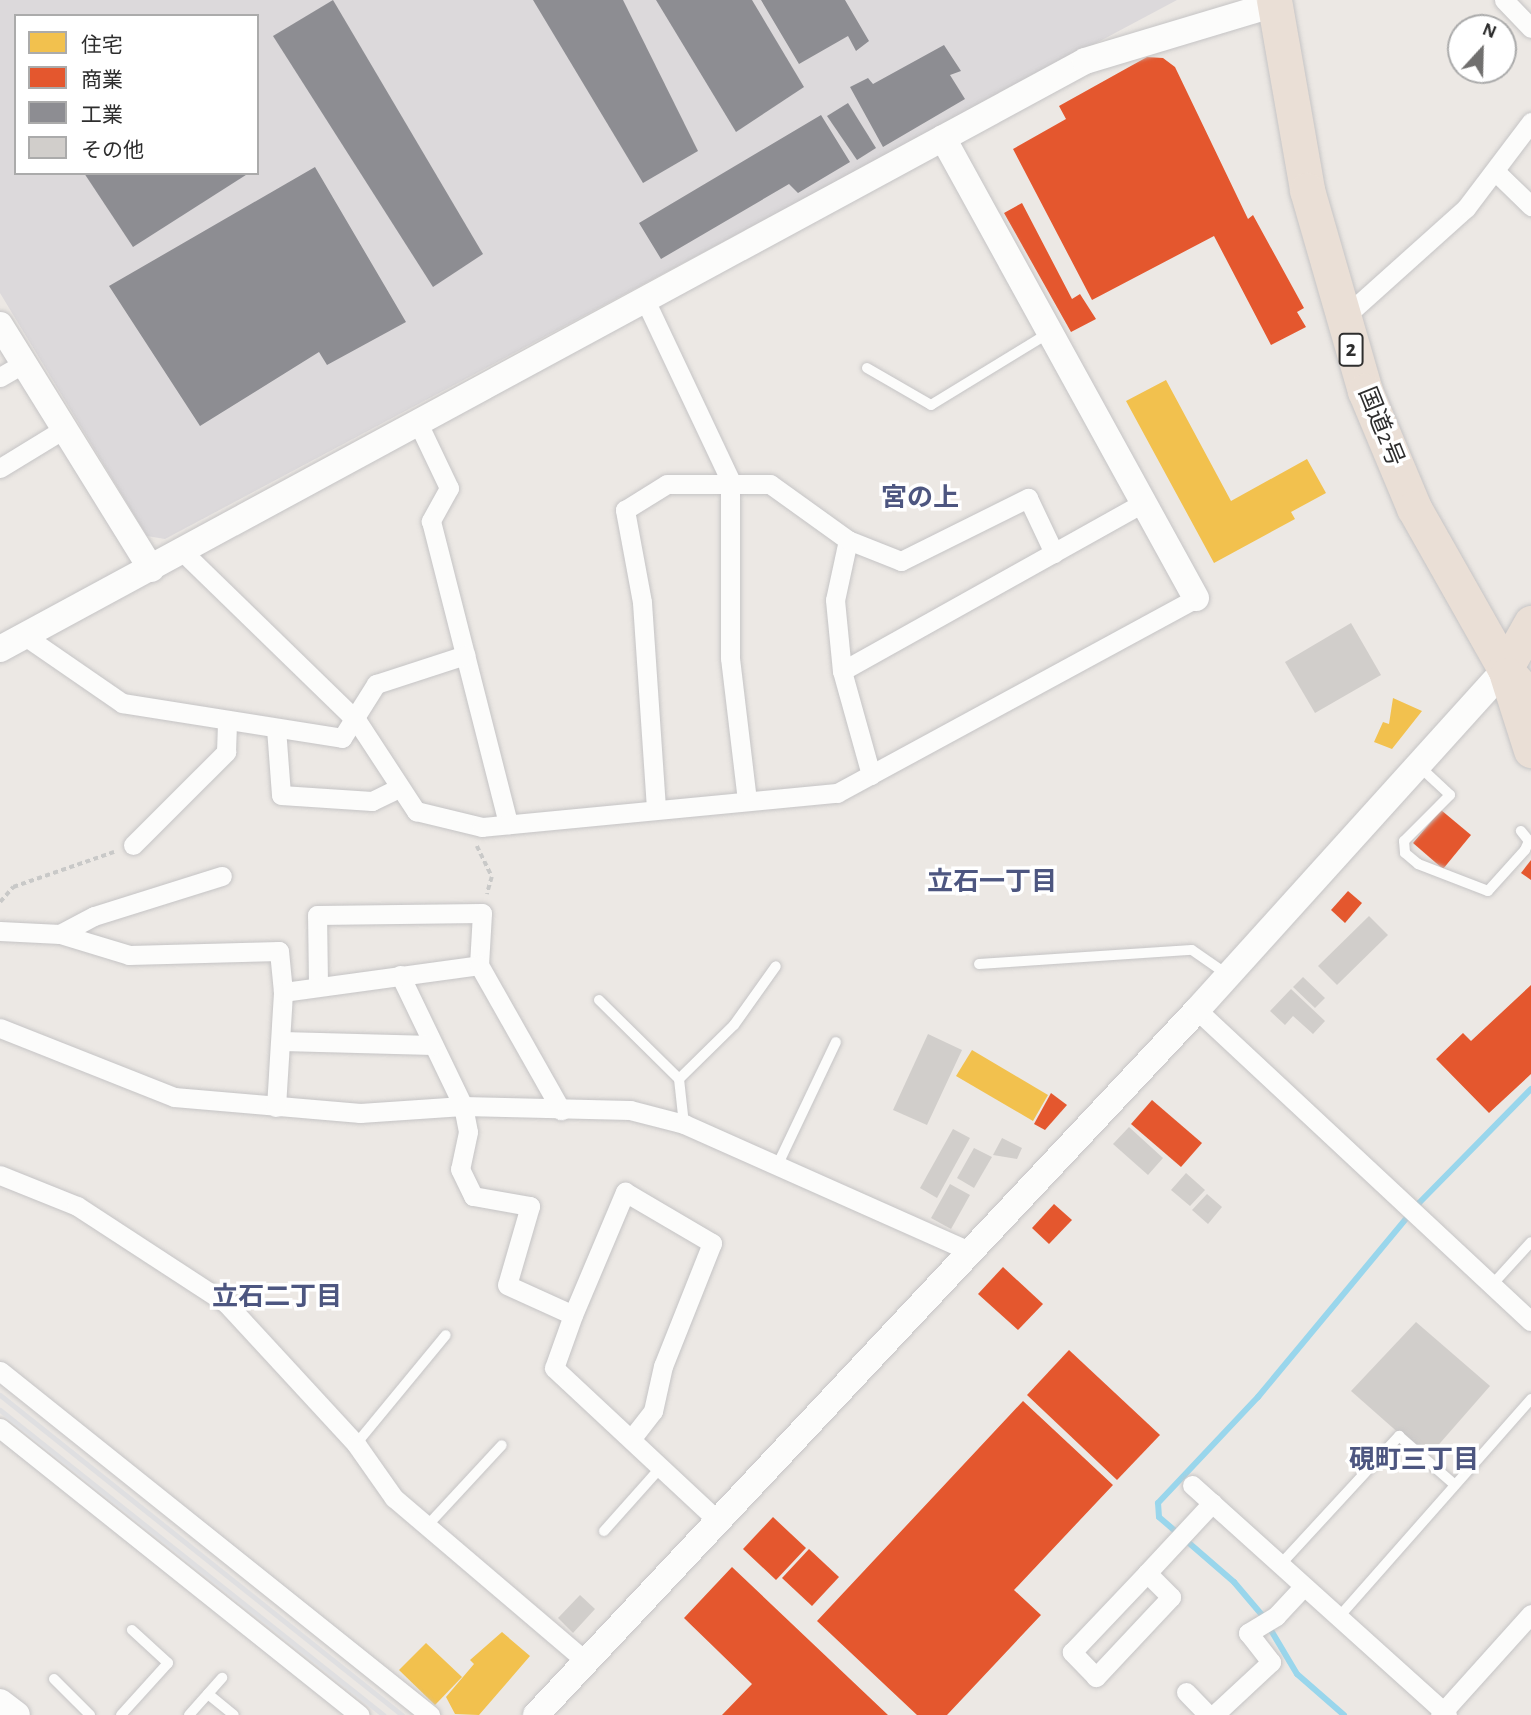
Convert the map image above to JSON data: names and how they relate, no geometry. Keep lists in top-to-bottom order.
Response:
{
  "streets": {
    "highway": ["2", "国道2号"]
  },
  "districts": [
    "宮の上",
    "立石一丁目",
    "立石二丁目",
    "硯町三丁目"
  ],
  "legend": [
    "住宅",
    "商業",
    "工業",
    "その他"
  ],
  "north": "top"
}
